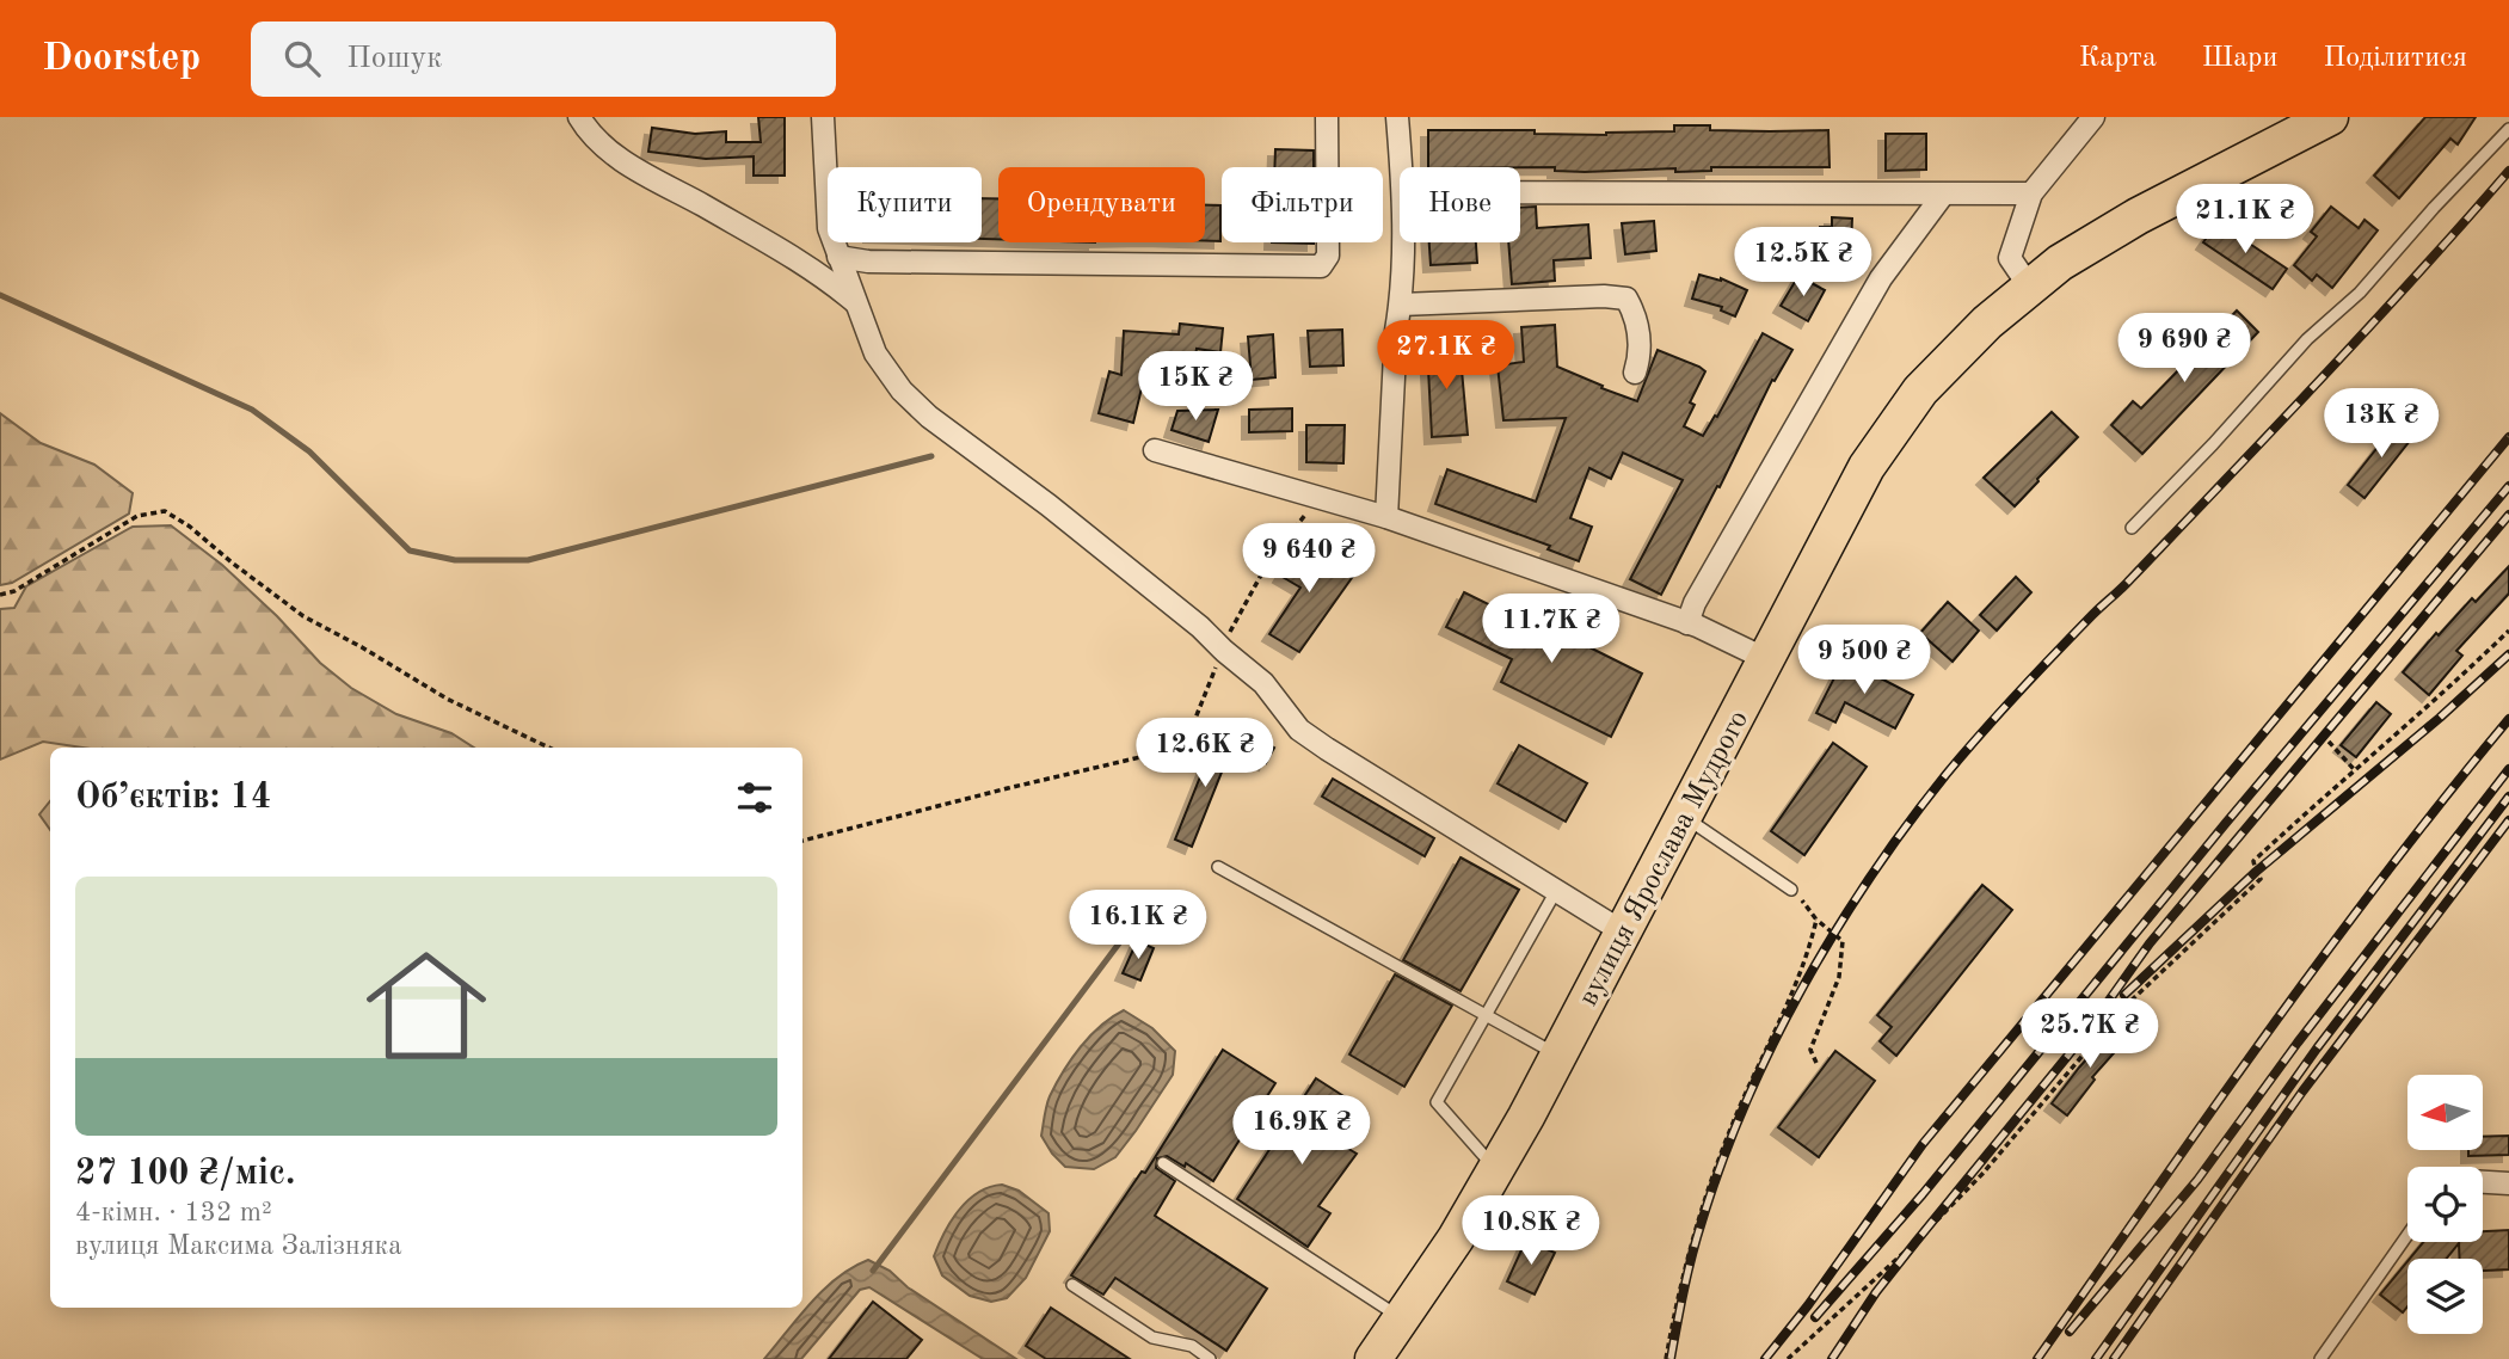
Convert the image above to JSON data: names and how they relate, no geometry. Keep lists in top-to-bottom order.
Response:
{
  "streets": {
    "highway": ["вулиця Ярослава Мудрого"]
  },
  "north": "left",
  "page": {
    "header": "Doorstep",
    "search": "Пошук",
    "nav": ["Карта", "Шари", "Поділитися"],
    "chip": [
      "Купити",
      "Орендувати",
      "Фільтри",
      "Нове"
    ],
    "price": [
      "21.1K ₴",
      "12.5K ₴",
      "9 690 ₴",
      "27.1K ₴",
      "15K ₴",
      "13K ₴",
      "9 640 ₴",
      "11.7K ₴",
      "9 500 ₴",
      "12.6K ₴",
      "16.1K ₴",
      "25.7K ₴",
      "16.9K ₴",
      "10.8K ₴"
    ],
    "heading": "Об’єктів: 14",
    "list": [
      {
        "name": "27 100 ₴/міс.",
        "note": "4-кімн. · 132 m² · вулиця Максима Залізняка"
      }
    ]
  }
}
